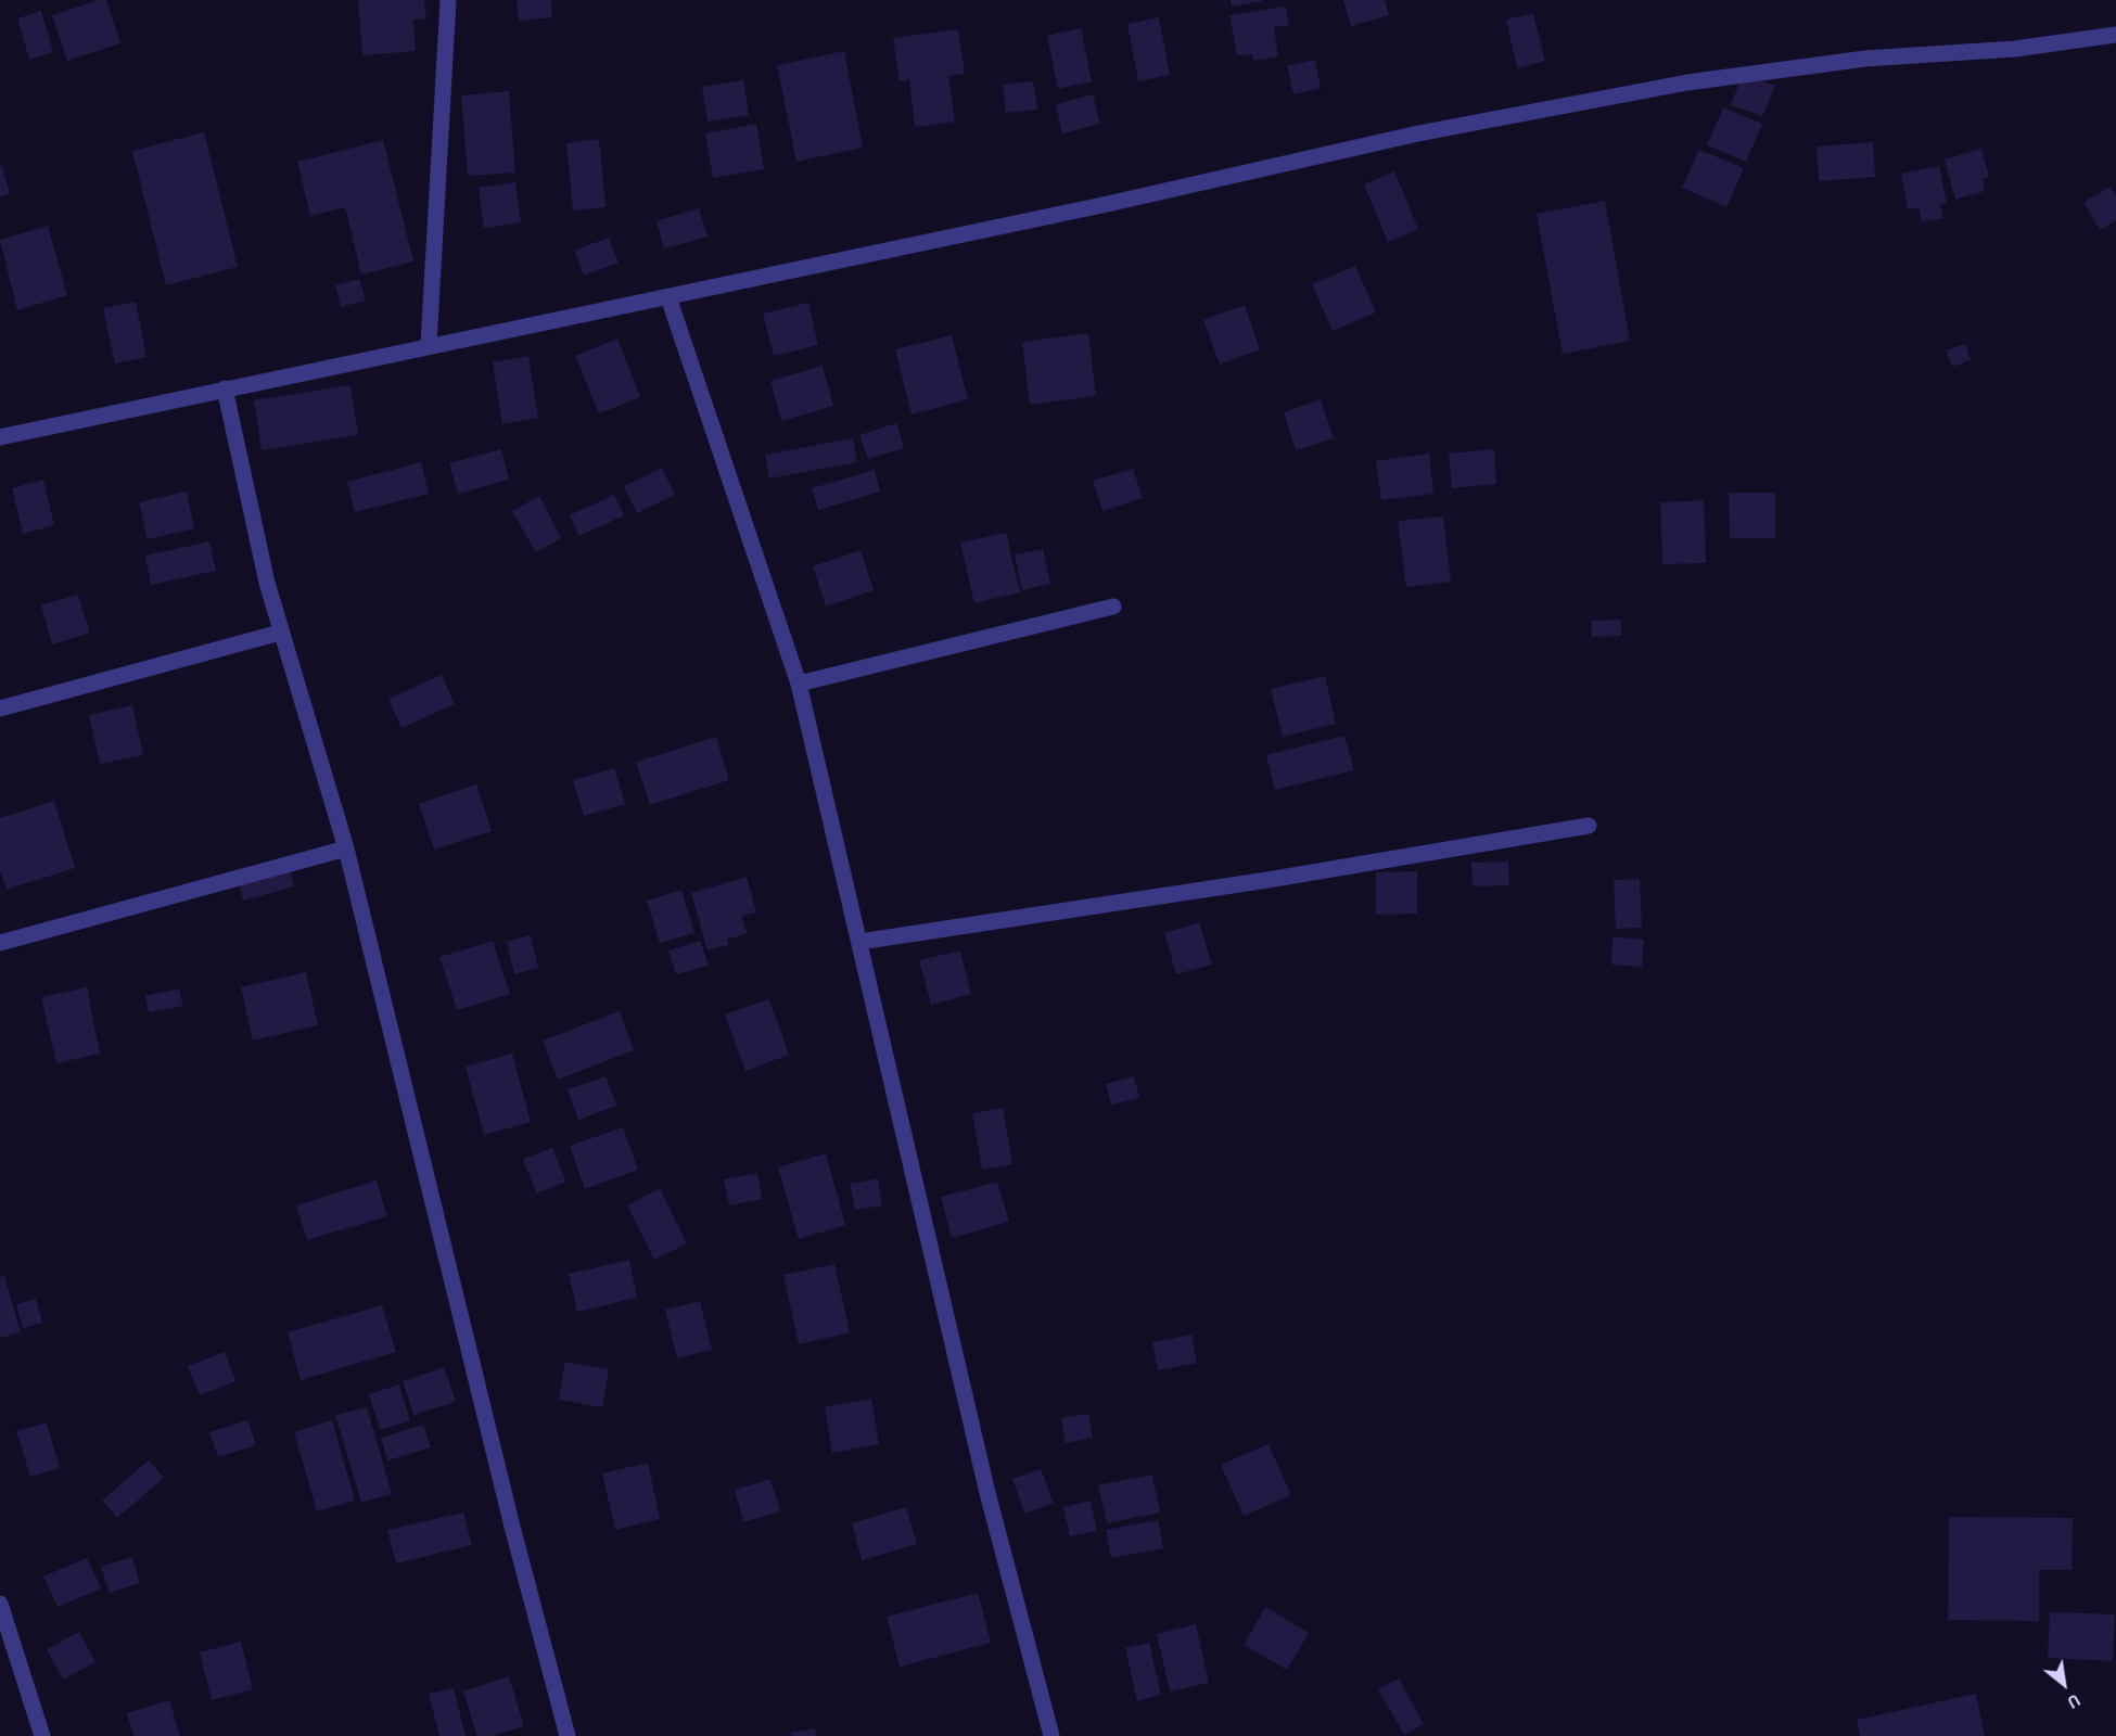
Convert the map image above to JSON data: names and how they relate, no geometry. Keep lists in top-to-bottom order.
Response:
{
  "north": "bottom right"
}
